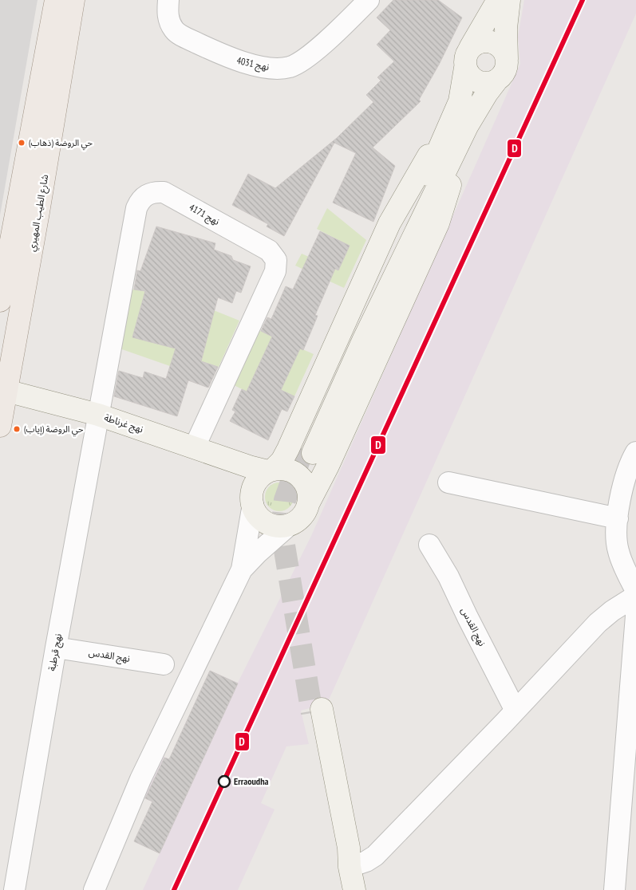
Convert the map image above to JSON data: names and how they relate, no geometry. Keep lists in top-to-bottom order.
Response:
{
  "streets": {
    "main road": ["شارع الطيب المهيري"],
    "street": [
      "نهج 4031",
      "نهج 4171",
      "نهج غرناطة",
      "نهج القدس",
      "نهج قرطبة"
    ]
  },
  "crossings": [
    ["شارع الطيب المهيري", "نهج غرناطة"],
    ["نهج 4171", "نهج غرناطة"],
    ["نهج 4171", "نهج قرطبة"],
    ["نهج غرناطة", "نهج قرطبة"],
    ["نهج القدس", "نهج قرطبة"]
  ],
  "places": ["حي الروضة (ذهاب)", "حي الروضة (إياب)", "Erraoudha"],
  "lines": ["transit line D"]
}
